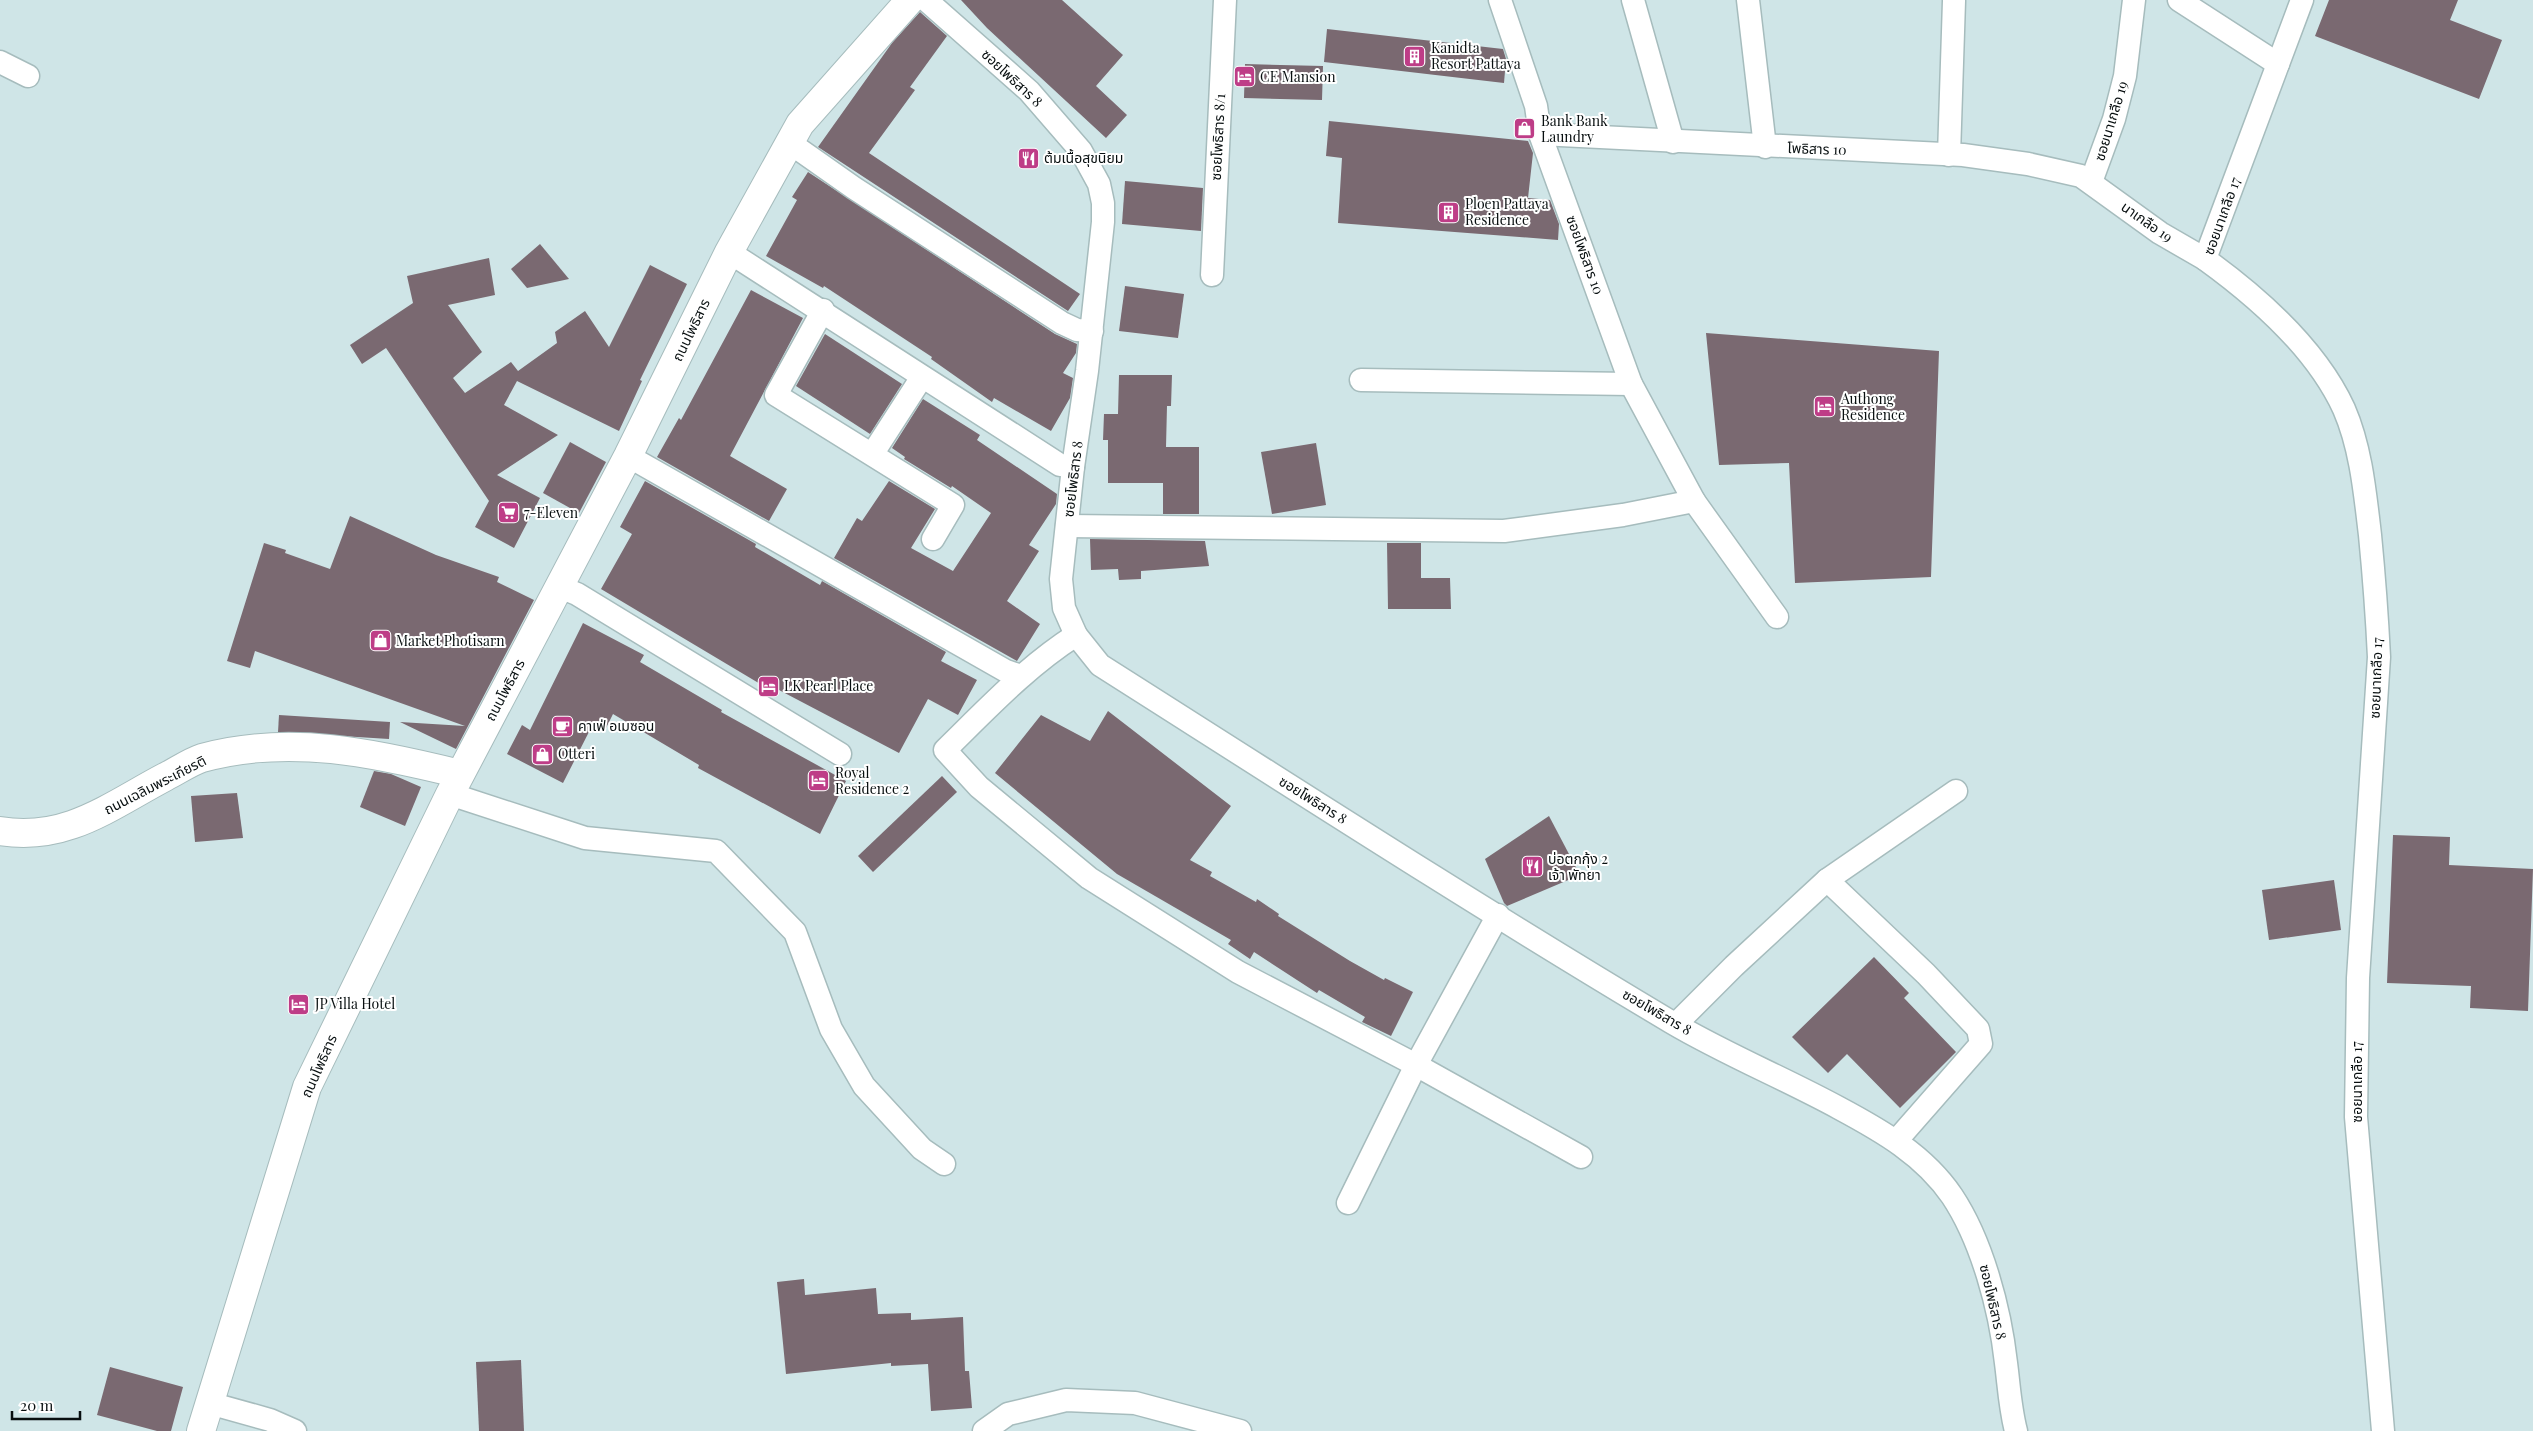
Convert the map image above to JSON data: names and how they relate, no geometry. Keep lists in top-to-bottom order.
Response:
{
  "streets": {
    "street": [
      "ซอยโพธิสาร 8",
      "ซอยนาเกลือ 19",
      "ซอยโพธิสาร 8/1",
      "โพธิสาร 10",
      "ซอยนาเกลือ 17",
      "นาเกลือ 19",
      "ซอยโพธิสาร 10",
      "ถนนโพธิสาร",
      "ถนนเฉลิมพระเกียรติ"
    ]
  },
  "crossings": [
    ["ซอยนาเกลือ 19", "โพธิสาร 10"],
    ["ซอยนาเกลือ 19", "นาเกลือ 19"],
    ["โพธิสาร 10", "นาเกลือ 19"],
    ["โพธิสาร 10", "ซอยโพธิสาร 10"],
    ["ซอยนาเกลือ 17", "นาเกลือ 19"],
    ["ถนนโพธิสาร", "ถนนเฉลิมพระเกียรติ"]
  ],
  "places": {
    "building": ["Kanidta Resort Pattaya", "Ploen Pattaya Residence"],
    "hotel": [
      "CE Mansion",
      "Authong Residence",
      "LK Pearl Place",
      "Royal Residence 2",
      "JP Villa Hotel"
    ],
    "shop": ["Bank Bank Laundry", "Market Photisarn", "Otteri"],
    "restaurant": ["ต้มเนื้อสุขนิยม", "บ่อตกกุ้ง 2 เจ้า พัทยา"],
    "supermarket": ["7-Eleven"],
    "cafe": ["คาเฟ่ อเมซอน"]
  },
  "scale_bar": "20 m"
}
